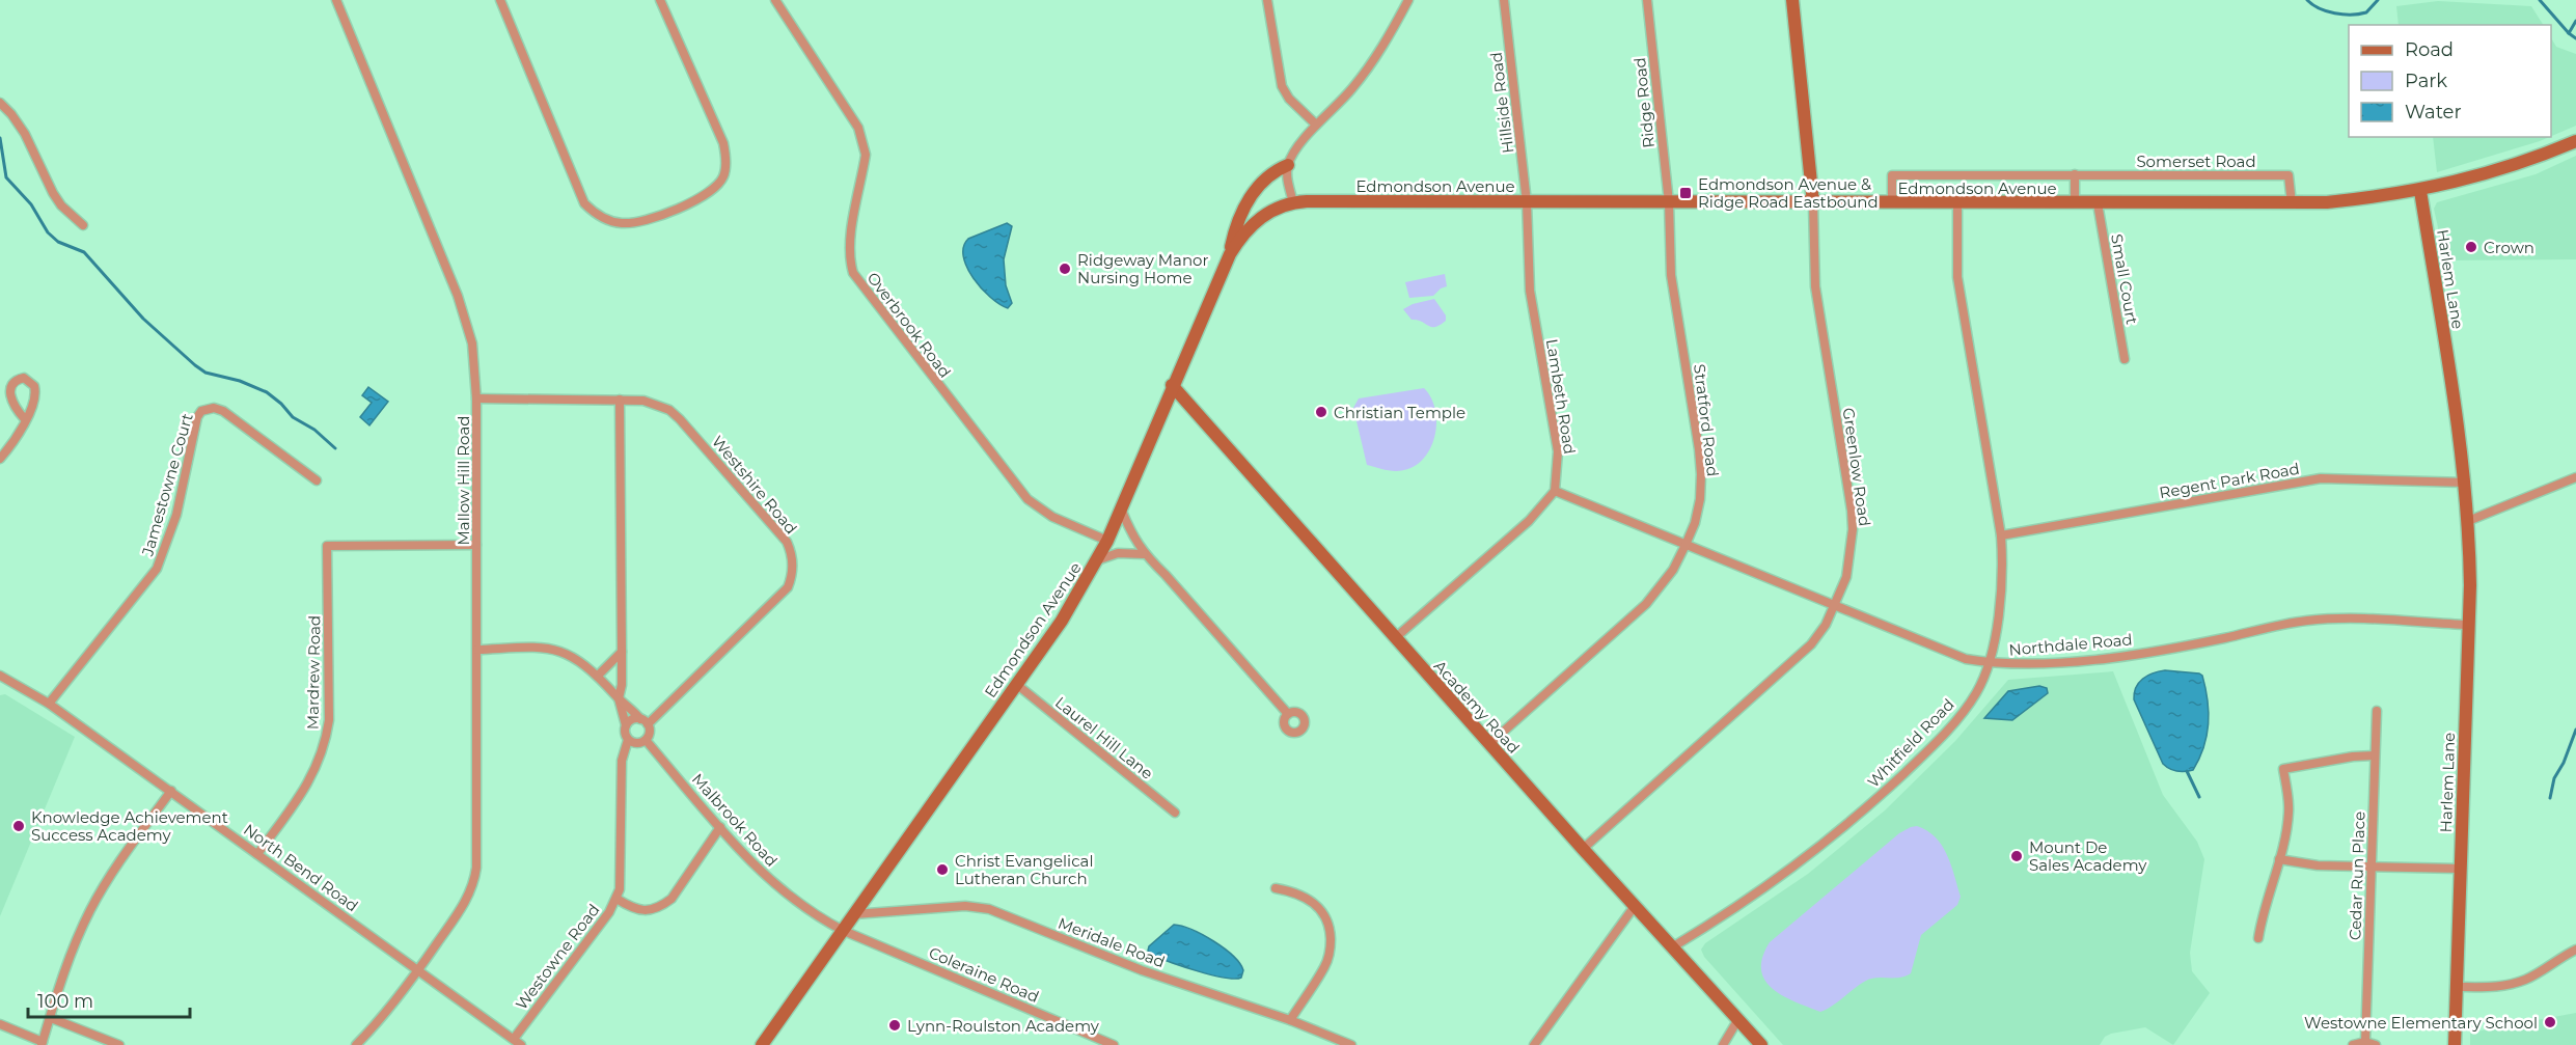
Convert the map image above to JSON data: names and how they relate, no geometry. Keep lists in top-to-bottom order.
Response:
{
  "streets": {
    "main road": ["Edmondson Avenue", "Harlem Lane", "Academy Road"],
    "street": [
      "Hillside Road",
      "Ridge Road",
      "Somerset Road",
      "Small Court",
      "Overbrook Road",
      "Lambeth Road",
      "Stratford Road",
      "Greenlow Road",
      "Mallow Hill Road",
      "Regent Park Road",
      "Jamestowne Court",
      "Westshire Road",
      "Northdale Road",
      "Mardrew Road",
      "Laurel Hill Lane",
      "Whitfield Road",
      "Malbrook Road",
      "North Bend Road",
      "Cedar Run Place",
      "Meridale Road",
      "Westowne Road",
      "Coleraine Road"
    ]
  },
  "crossings": [
    ["Hillside Road", "Edmondson Avenue"],
    ["Hillside Road", "Lambeth Road"],
    ["Ridge Road", "Edmondson Avenue"],
    ["Ridge Road", "Stratford Road"],
    ["Somerset Road", "Edmondson Avenue"],
    ["Edmondson Avenue", "Small Court"],
    ["Edmondson Avenue", "Harlem Lane"],
    ["Edmondson Avenue", "Overbrook Road"],
    ["Edmondson Avenue", "Lambeth Road"],
    ["Edmondson Avenue", "Stratford Road"],
    ["Edmondson Avenue", "Greenlow Road"],
    ["Edmondson Avenue", "Academy Road"],
    ["Edmondson Avenue", "Laurel Hill Lane"],
    ["Edmondson Avenue", "Whitfield Road"],
    ["Edmondson Avenue", "Malbrook Road"],
    ["Edmondson Avenue", "Meridale Road"],
    ["Edmondson Avenue", "Coleraine Road"],
    ["Harlem Lane", "Regent Park Road"],
    ["Harlem Lane", "Northdale Road"],
    ["Lambeth Road", "Northdale Road"],
    ["Stratford Road", "Northdale Road"],
    ["Stratford Road", "Academy Road"],
    ["Greenlow Road", "Northdale Road"],
    ["Greenlow Road", "Academy Road"],
    ["Mallow Hill Road", "Westshire Road"],
    ["Mallow Hill Road", "Mardrew Road"],
    ["Mallow Hill Road", "North Bend Road"],
    ["Regent Park Road", "Whitfield Road"],
    ["Jamestowne Court", "North Bend Road"],
    ["Westshire Road", "Malbrook Road"],
    ["Westshire Road", "Westowne Road"],
    ["Northdale Road", "Whitfield Road"],
    ["Mardrew Road", "North Bend Road"],
    ["Academy Road", "Whitfield Road"],
    ["Malbrook Road", "Westowne Road"],
    ["Malbrook Road", "Coleraine Road"],
    ["North Bend Road", "Westowne Road"]
  ],
  "places": {
    "transit": ["Edmondson Avenue & Ridge Road Eastbound"],
    "other": [
      "Crown",
      "Ridgeway Manor Nursing Home",
      "Christian Temple",
      "Knowledge Achievement Success Academy",
      "Mount De Sales Academy",
      "Christ Evangelical Lutheran Church",
      "Westowne Elementary School",
      "Lynn-Roulston Academy"
    ]
  },
  "legend": ["Road", "Park", "Water"],
  "scale_bar": "100 m"
}
